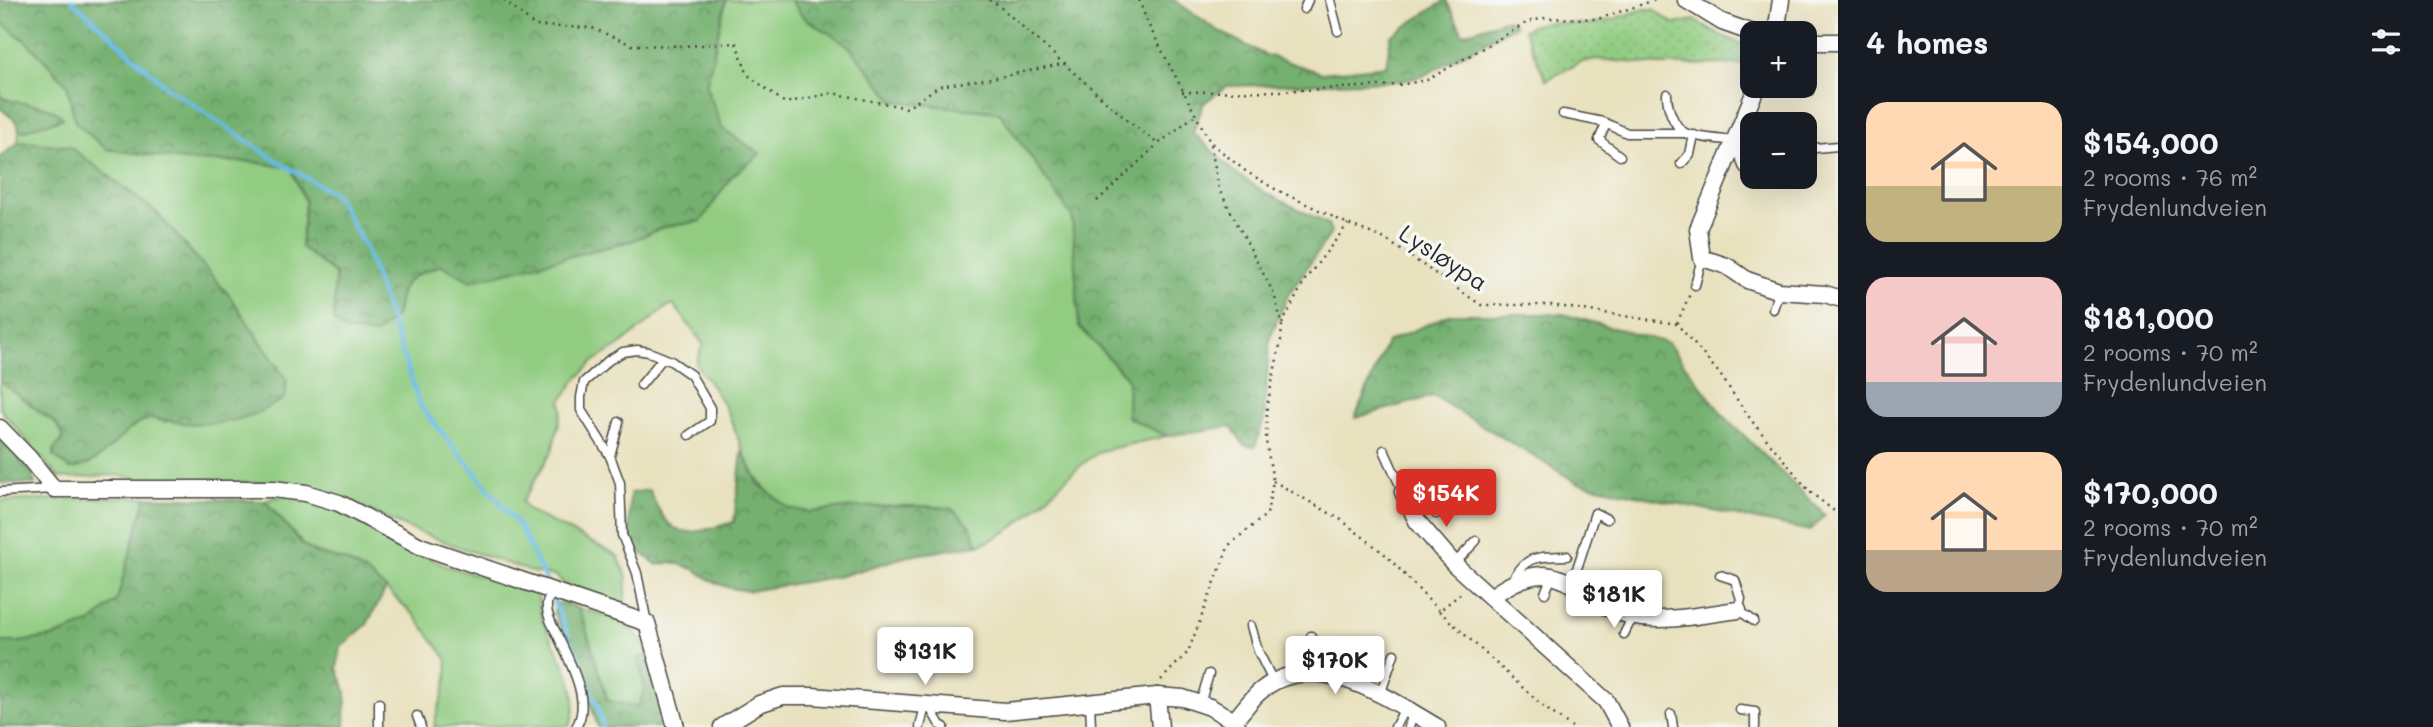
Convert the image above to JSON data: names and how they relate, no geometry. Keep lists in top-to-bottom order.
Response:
{
  "streets": {
    "path": ["Lysløypa"]
  },
  "page": {
    "heading": "4 homes",
    "map_buttons": ["+", "−"],
    "list": [
      {
        "name": "$154,000",
        "note": "2 rooms · 76 m² · Frydenlundveien"
      },
      {
        "name": "$181,000",
        "note": "2 rooms · 70 m² · Frydenlundveien"
      },
      {
        "name": "$170,000",
        "note": "2 rooms · 70 m² · Frydenlundveien"
      }
    ],
    "price": [
      "$154K",
      "$181K",
      "$131K",
      "$170K"
    ]
  }
}
